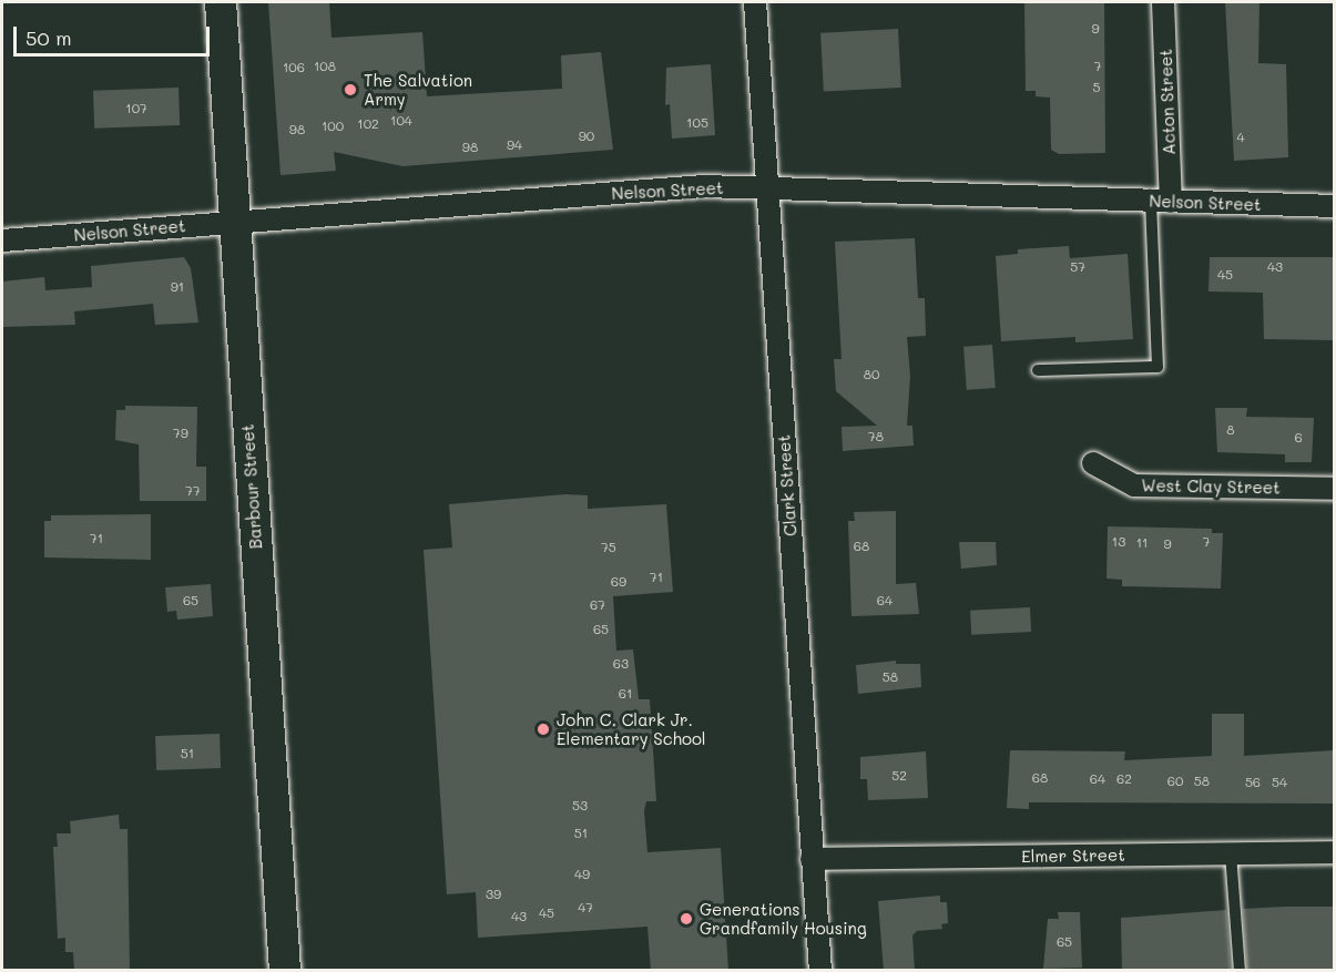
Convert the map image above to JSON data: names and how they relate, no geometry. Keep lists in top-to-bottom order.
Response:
{
  "streets": {
    "street": [
      "Acton Street",
      "Nelson Street",
      "Clark Street",
      "Barbour Street",
      "West Clay Street",
      "Elmer Street"
    ]
  },
  "crossings": [
    ["Acton Street", "Nelson Street"],
    ["Nelson Street", "Clark Street"],
    ["Nelson Street", "Barbour Street"],
    ["Clark Street", "Elmer Street"]
  ],
  "places": ["The Salvation Army", "John C. Clark Jr. Elementary School", "Generations Grandfamily Housing"],
  "house_numbers": [
    "9",
    "108",
    "7",
    "106",
    "5",
    "107",
    "104",
    "105",
    "102",
    "100",
    "98",
    "90",
    "4",
    "94",
    "98",
    "57",
    "43",
    "45",
    "91",
    "80",
    "8",
    "79",
    "78",
    "6",
    "77",
    "71",
    "13",
    "7",
    "11",
    "9",
    "68",
    "75",
    "71",
    "69",
    "65",
    "64",
    "67",
    "65",
    "63",
    "58",
    "61",
    "51",
    "52",
    "68",
    "64",
    "62",
    "60",
    "58",
    "56",
    "54",
    "53",
    "51",
    "49",
    "39",
    "47",
    "45",
    "43",
    "65"
  ],
  "scale_bar": "50 m"
}
